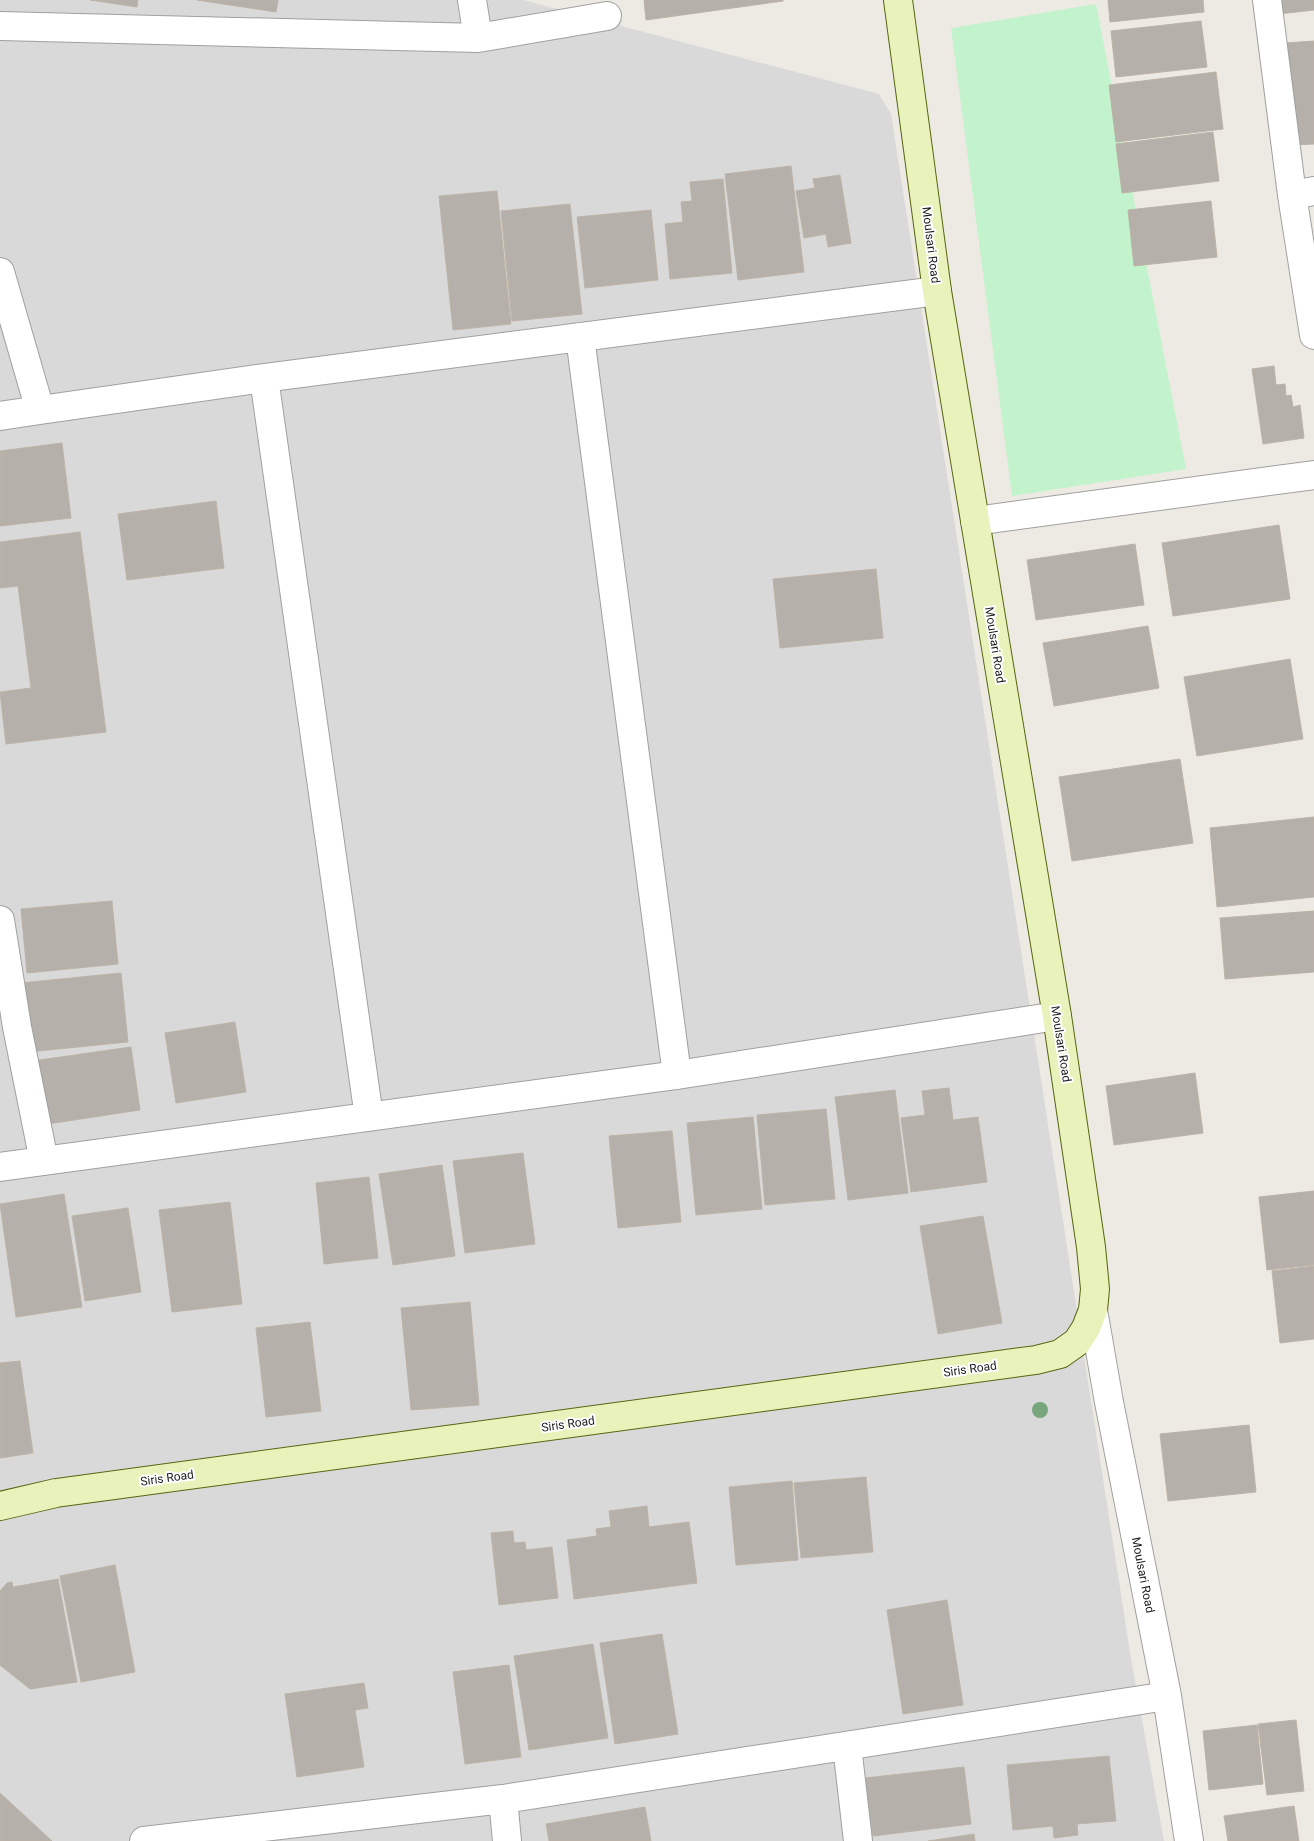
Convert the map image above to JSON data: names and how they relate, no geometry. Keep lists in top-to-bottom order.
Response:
{
  "streets": {
    "street": ["Moulsari Road", "Siris Road"]
  },
  "crossings": [
    ["Moulsari Road", "Siris Road"]
  ]
}
